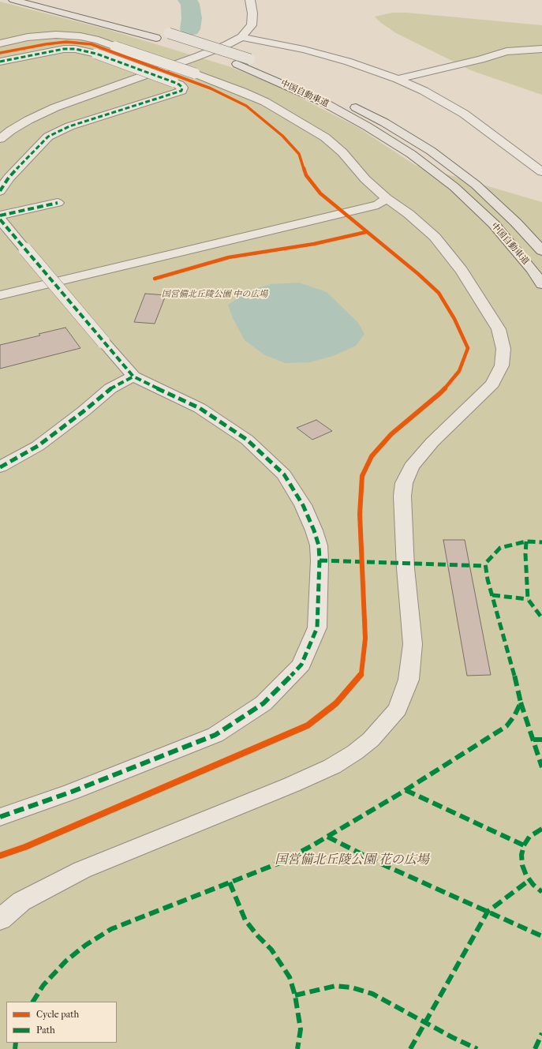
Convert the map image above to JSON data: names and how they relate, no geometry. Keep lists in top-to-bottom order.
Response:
{
  "streets": {
    "highway": ["中国自動車道"]
  },
  "parks": ["国営備北丘陵公園 中の広場", "国営備北丘陵公園 花の広場"],
  "legend": ["Cycle path", "Path"]
}
